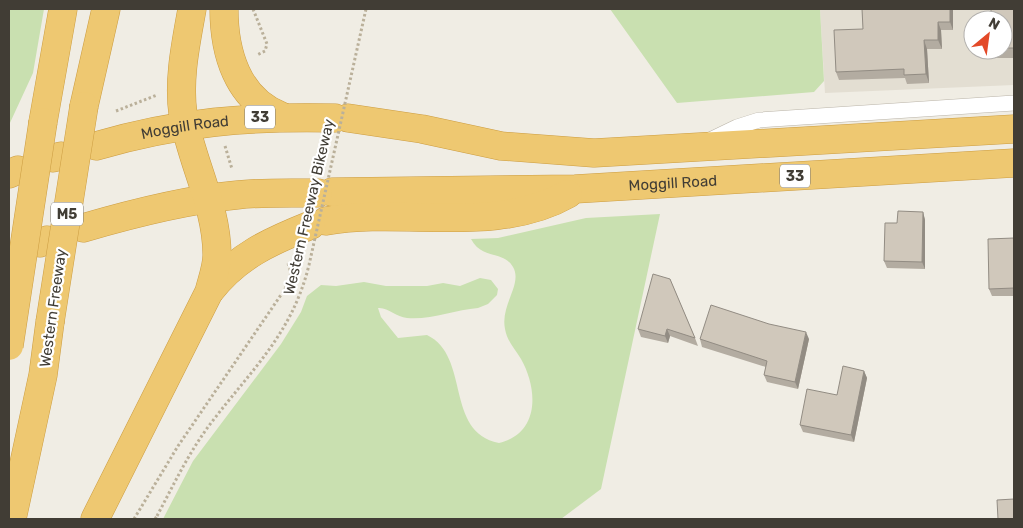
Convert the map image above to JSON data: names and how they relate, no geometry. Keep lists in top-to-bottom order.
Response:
{
  "streets": {
    "highway": [
      "33",
      "Moggill Road",
      "M5",
      "Western Freeway"
    ],
    "path": ["Western Freeway Bikeway"]
  },
  "north": "top right"
}
